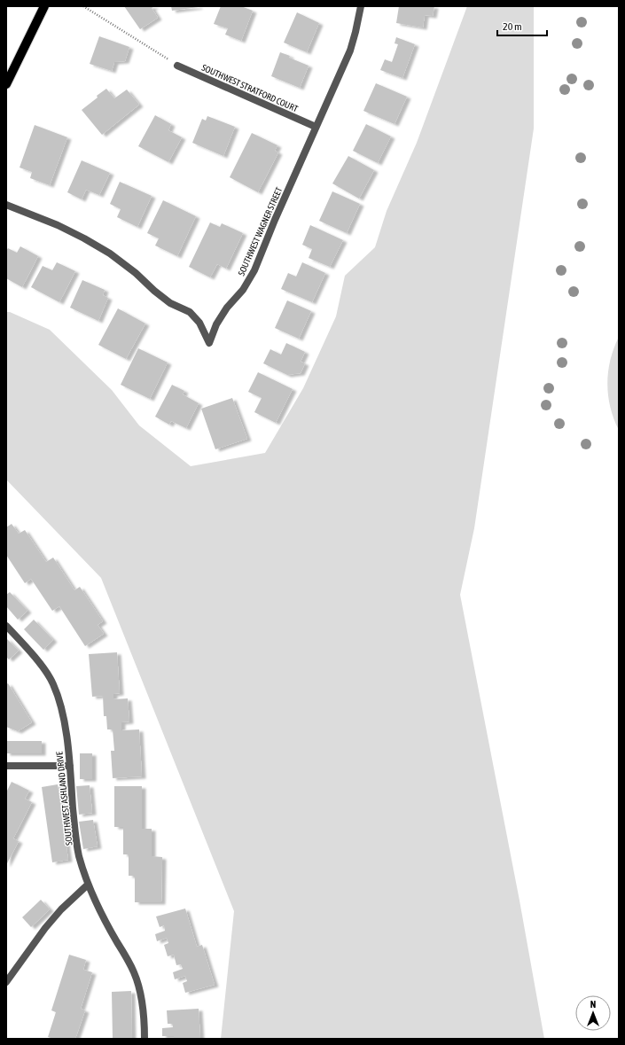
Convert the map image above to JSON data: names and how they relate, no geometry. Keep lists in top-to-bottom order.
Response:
{
  "streets": {
    "street": ["SOUTHWEST STRATFORD COURT", "SOUTHWEST WAGNER STREET", "SOUTHWEST ASHLAND DRIVE"]
  },
  "crossings": [
    ["SOUTHWEST STRATFORD COURT", "SOUTHWEST WAGNER STREET"]
  ],
  "scale_bar": "20 m",
  "north": "top"
}
